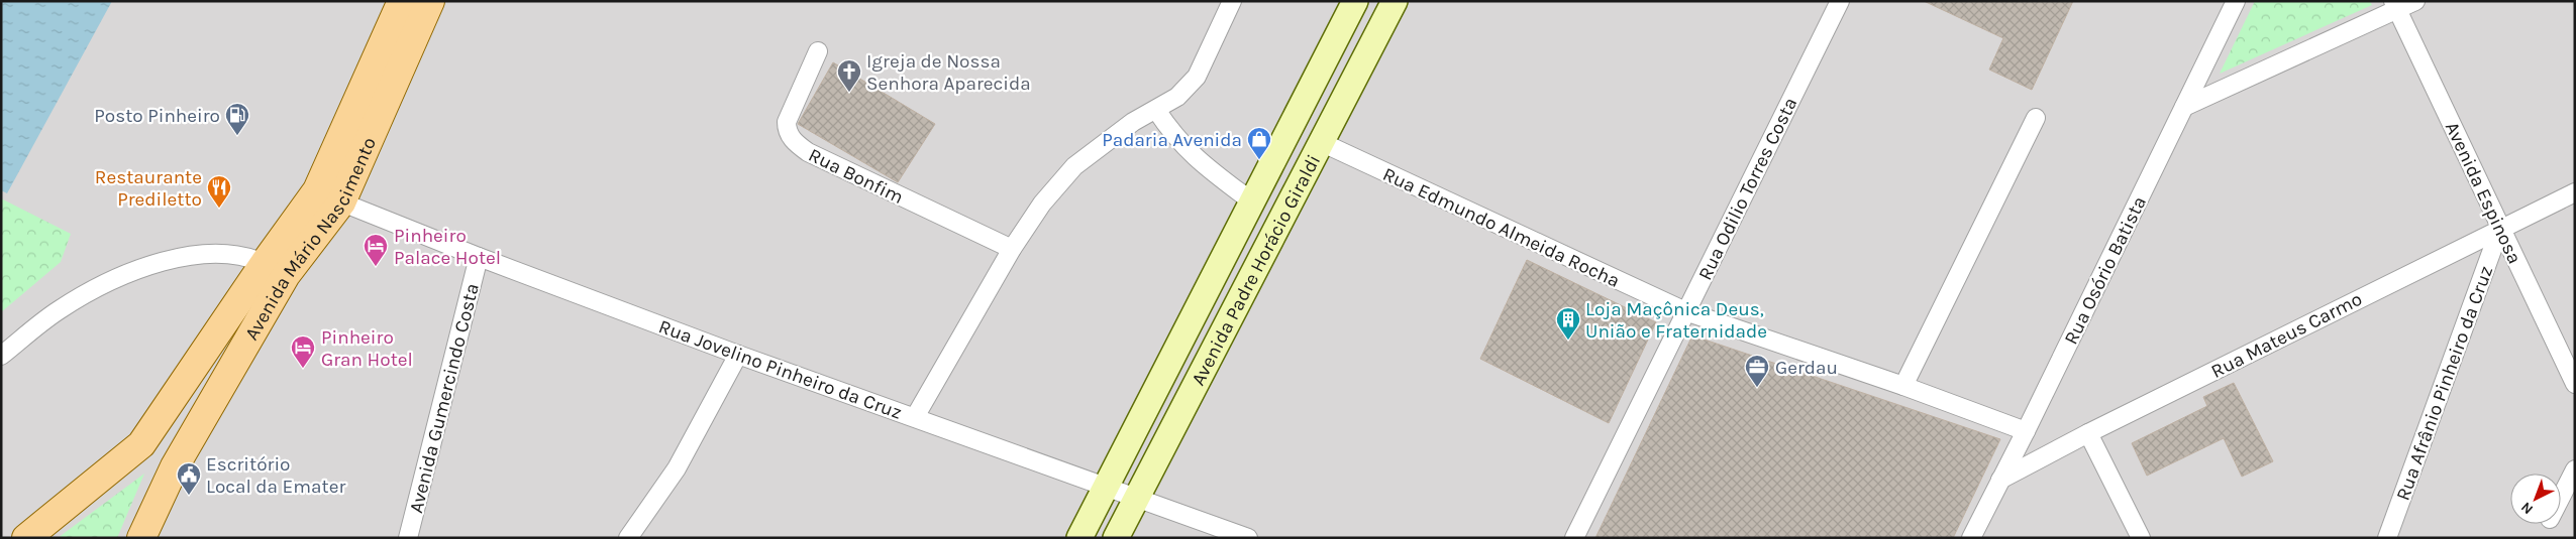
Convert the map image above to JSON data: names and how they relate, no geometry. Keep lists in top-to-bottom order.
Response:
{
  "streets": {
    "main road": ["Avenida Mário Nascimento"],
    "street": [
      "Rua Bonfim",
      "Rua Odilio Torres Costa",
      "Avenida Espinosa",
      "Rua Edmundo Almeida Rocha",
      "Avenida Padre Horácio Giraldi",
      "Rua Osório Batista",
      "Rua Mateus Carmo",
      "Rua Jovelino Pinheiro da Cruz",
      "Rua Afrânio Pinheiro da Cruz",
      "Avenida Gumercindo Costa"
    ]
  },
  "crossings": [
    ["Rua Odilio Torres Costa", "Rua Edmundo Almeida Rocha"],
    ["Avenida Espinosa", "Rua Mateus Carmo"],
    ["Avenida Espinosa", "Rua Afrânio Pinheiro da Cruz"],
    ["Rua Edmundo Almeida Rocha", "Avenida Padre Horácio Giraldi"],
    ["Rua Edmundo Almeida Rocha", "Rua Osório Batista"],
    ["Avenida Mário Nascimento", "Rua Jovelino Pinheiro da Cruz"],
    ["Avenida Padre Horácio Giraldi", "Rua Jovelino Pinheiro da Cruz"],
    ["Rua Osório Batista", "Rua Mateus Carmo"],
    ["Rua Mateus Carmo", "Rua Afrânio Pinheiro da Cruz"],
    ["Rua Jovelino Pinheiro da Cruz", "Avenida Gumercindo Costa"]
  ],
  "places": {
    "church": ["Igreja de Nossa Senhora Aparecida"],
    "fuel station": ["Posto Pinheiro"],
    "shop": ["Padaria Avenida"],
    "restaurant": ["Restaurante Prediletto"],
    "hotel": ["Pinheiro Palace Hotel", "Pinheiro Gran Hotel"],
    "building": ["Loja Maçônica Deus, União e Fraternidade"],
    "office": ["Gerdau"],
    "public building": ["Escritório Local da Emater"]
  },
  "north": "bottom left"
}
